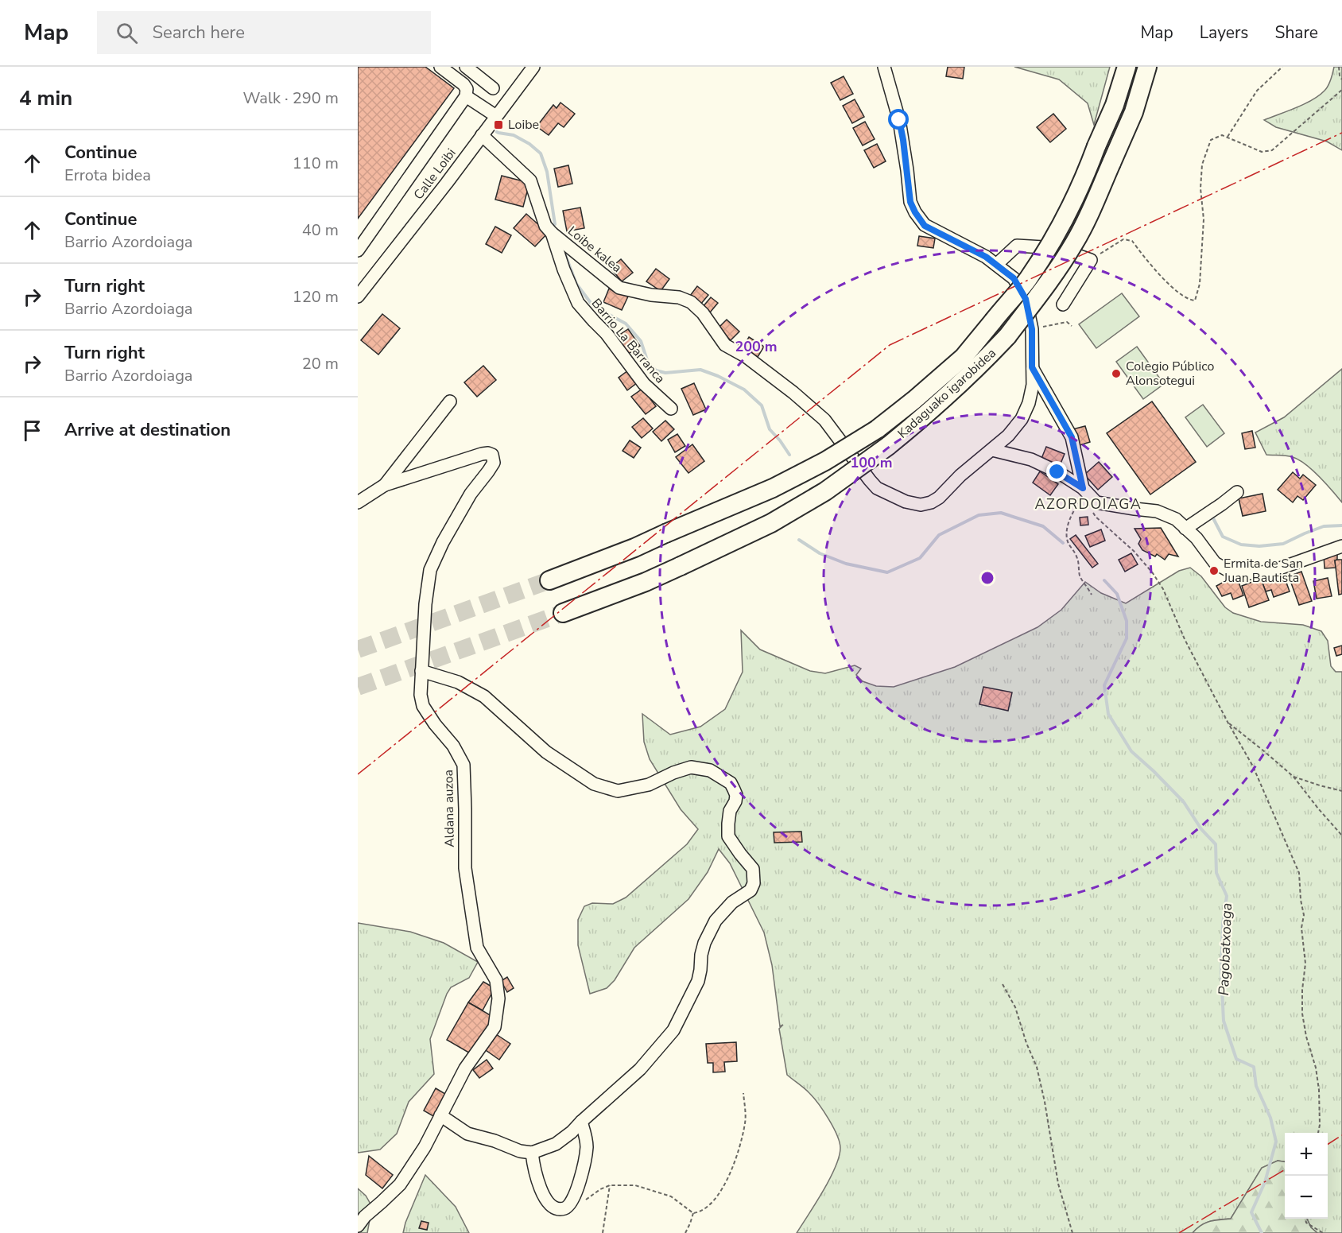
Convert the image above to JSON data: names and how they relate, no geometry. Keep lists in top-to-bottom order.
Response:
{
  "streets": {
    "highway": ["Kadaguako igarobidea"],
    "street": [
      "Calle Loibi",
      "Loibe kalea",
      "Barrio La Barranca",
      "Aldana auzoa"
    ]
  },
  "crossings": [
    ["Calle Loibi", "Loibe kalea"],
    ["Loibe kalea", "Barrio La Barranca"]
  ],
  "districts": ["AZORDOIAGA"],
  "water": ["Pagobatxoaga"],
  "places": {
    "transit": ["Loibe"],
    "other": ["Colegio Público Alonsotegui", "Ermita de San Juan Bautista"]
  },
  "page": {
    "header": "Map",
    "search": "Search here",
    "nav": ["Map", "Layers", "Share"],
    "heading": ["4 min", "Walk · 290 m"],
    "list": [
      ["Continue", "Errota bidea", "110 m"],
      ["Continue", "Barrio Azordoiaga", "40 m"],
      ["Turn right", "Barrio Azordoiaga", "120 m"],
      ["Turn right", "Barrio Azordoiaga", "20 m"],
      "Arrive at destination"
    ],
    "map_buttons": ["+", "−"]
  },
  "rings": ["200 m", "100 m"]
}
